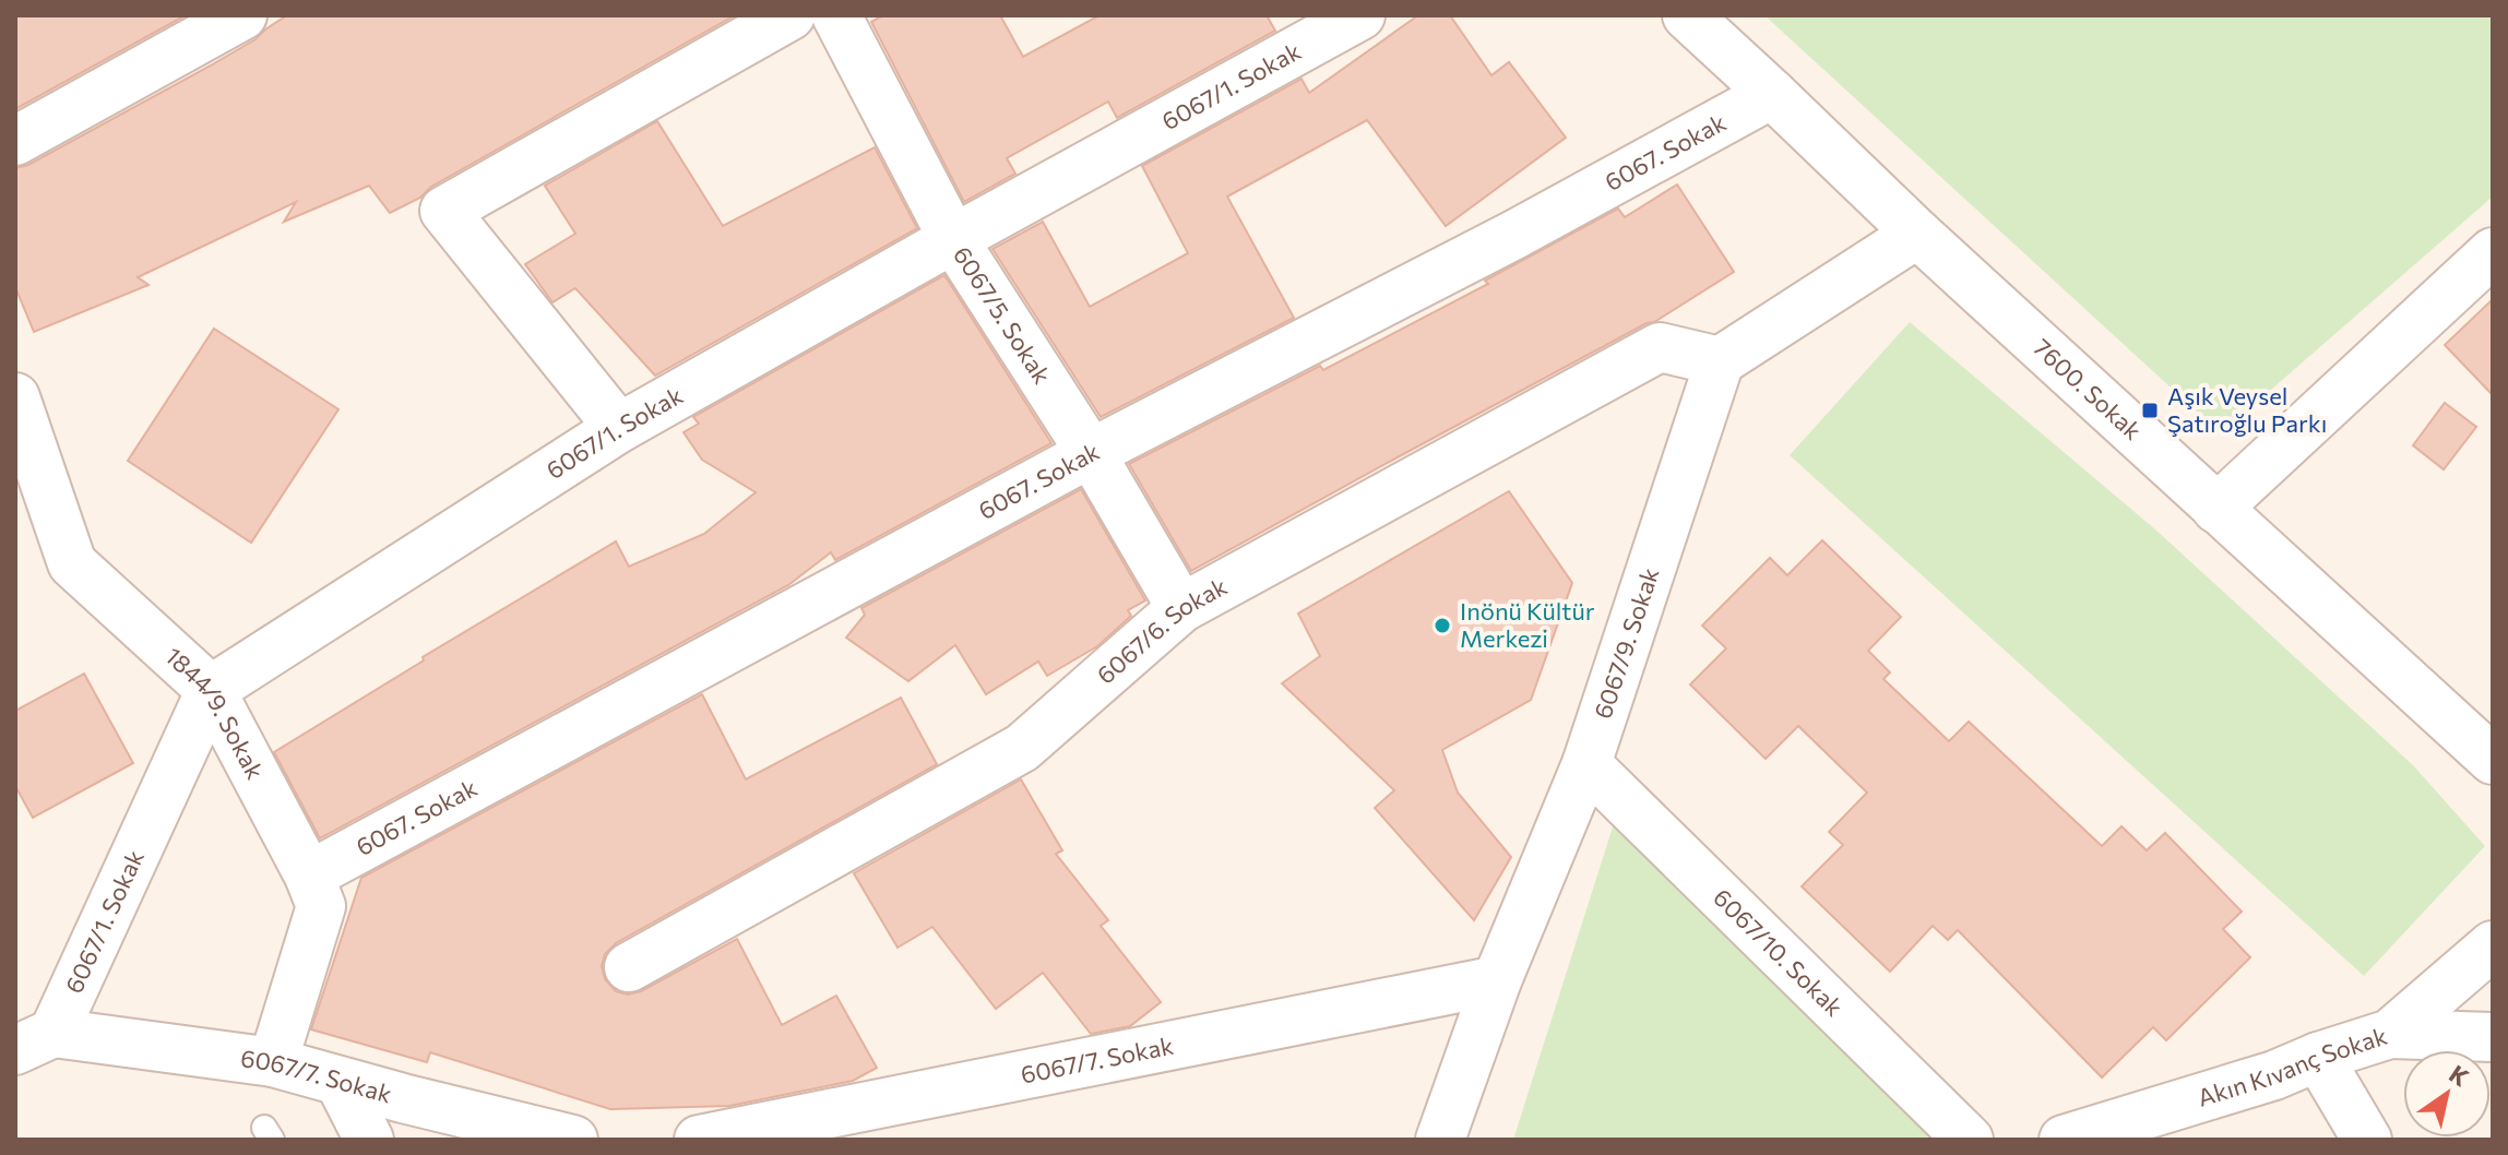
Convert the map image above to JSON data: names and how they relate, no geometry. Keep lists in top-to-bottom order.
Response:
{
  "streets": {
    "street": [
      "6067/1. Sokak",
      "6067. Sokak",
      "6067/5. Sokak",
      "7600. Sokak",
      "6067/6. Sokak",
      "6067/9. Sokak",
      "1844/9. Sokak",
      "6067/10. Sokak",
      "6067/7. Sokak",
      "Akın Kıvanç Sokak"
    ]
  },
  "crossings": [
    ["6067/1. Sokak", "6067/5. Sokak"],
    ["6067/1. Sokak", "1844/9. Sokak"],
    ["6067/1. Sokak", "6067/7. Sokak"],
    ["6067. Sokak", "6067/5. Sokak"],
    ["6067. Sokak", "7600. Sokak"],
    ["6067. Sokak", "1844/9. Sokak"],
    ["6067/5. Sokak", "6067/6. Sokak"],
    ["6067/6. Sokak", "6067/9. Sokak"],
    ["6067/9. Sokak", "6067/10. Sokak"],
    ["6067/9. Sokak", "6067/7. Sokak"],
    ["1844/9. Sokak", "6067/7. Sokak"]
  ],
  "places": {
    "transit": ["Aşık Veysel Şatıroğlu Parkı"],
    "other": ["Inönü Kültür Merkezi"]
  },
  "north": "top right"
}
